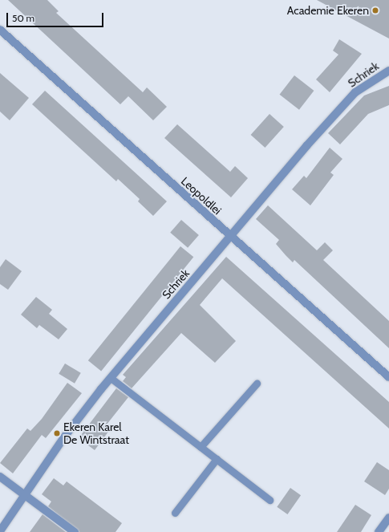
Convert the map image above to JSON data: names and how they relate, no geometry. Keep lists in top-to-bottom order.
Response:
{
  "streets": {
    "street": ["Schriek", "Leopoldlei"]
  },
  "crossings": [
    ["Schriek", "Leopoldlei"]
  ],
  "places": ["Academie Ekeren", "Ekeren Karel De Wintstraat"],
  "scale_bar": "50 m"
}
